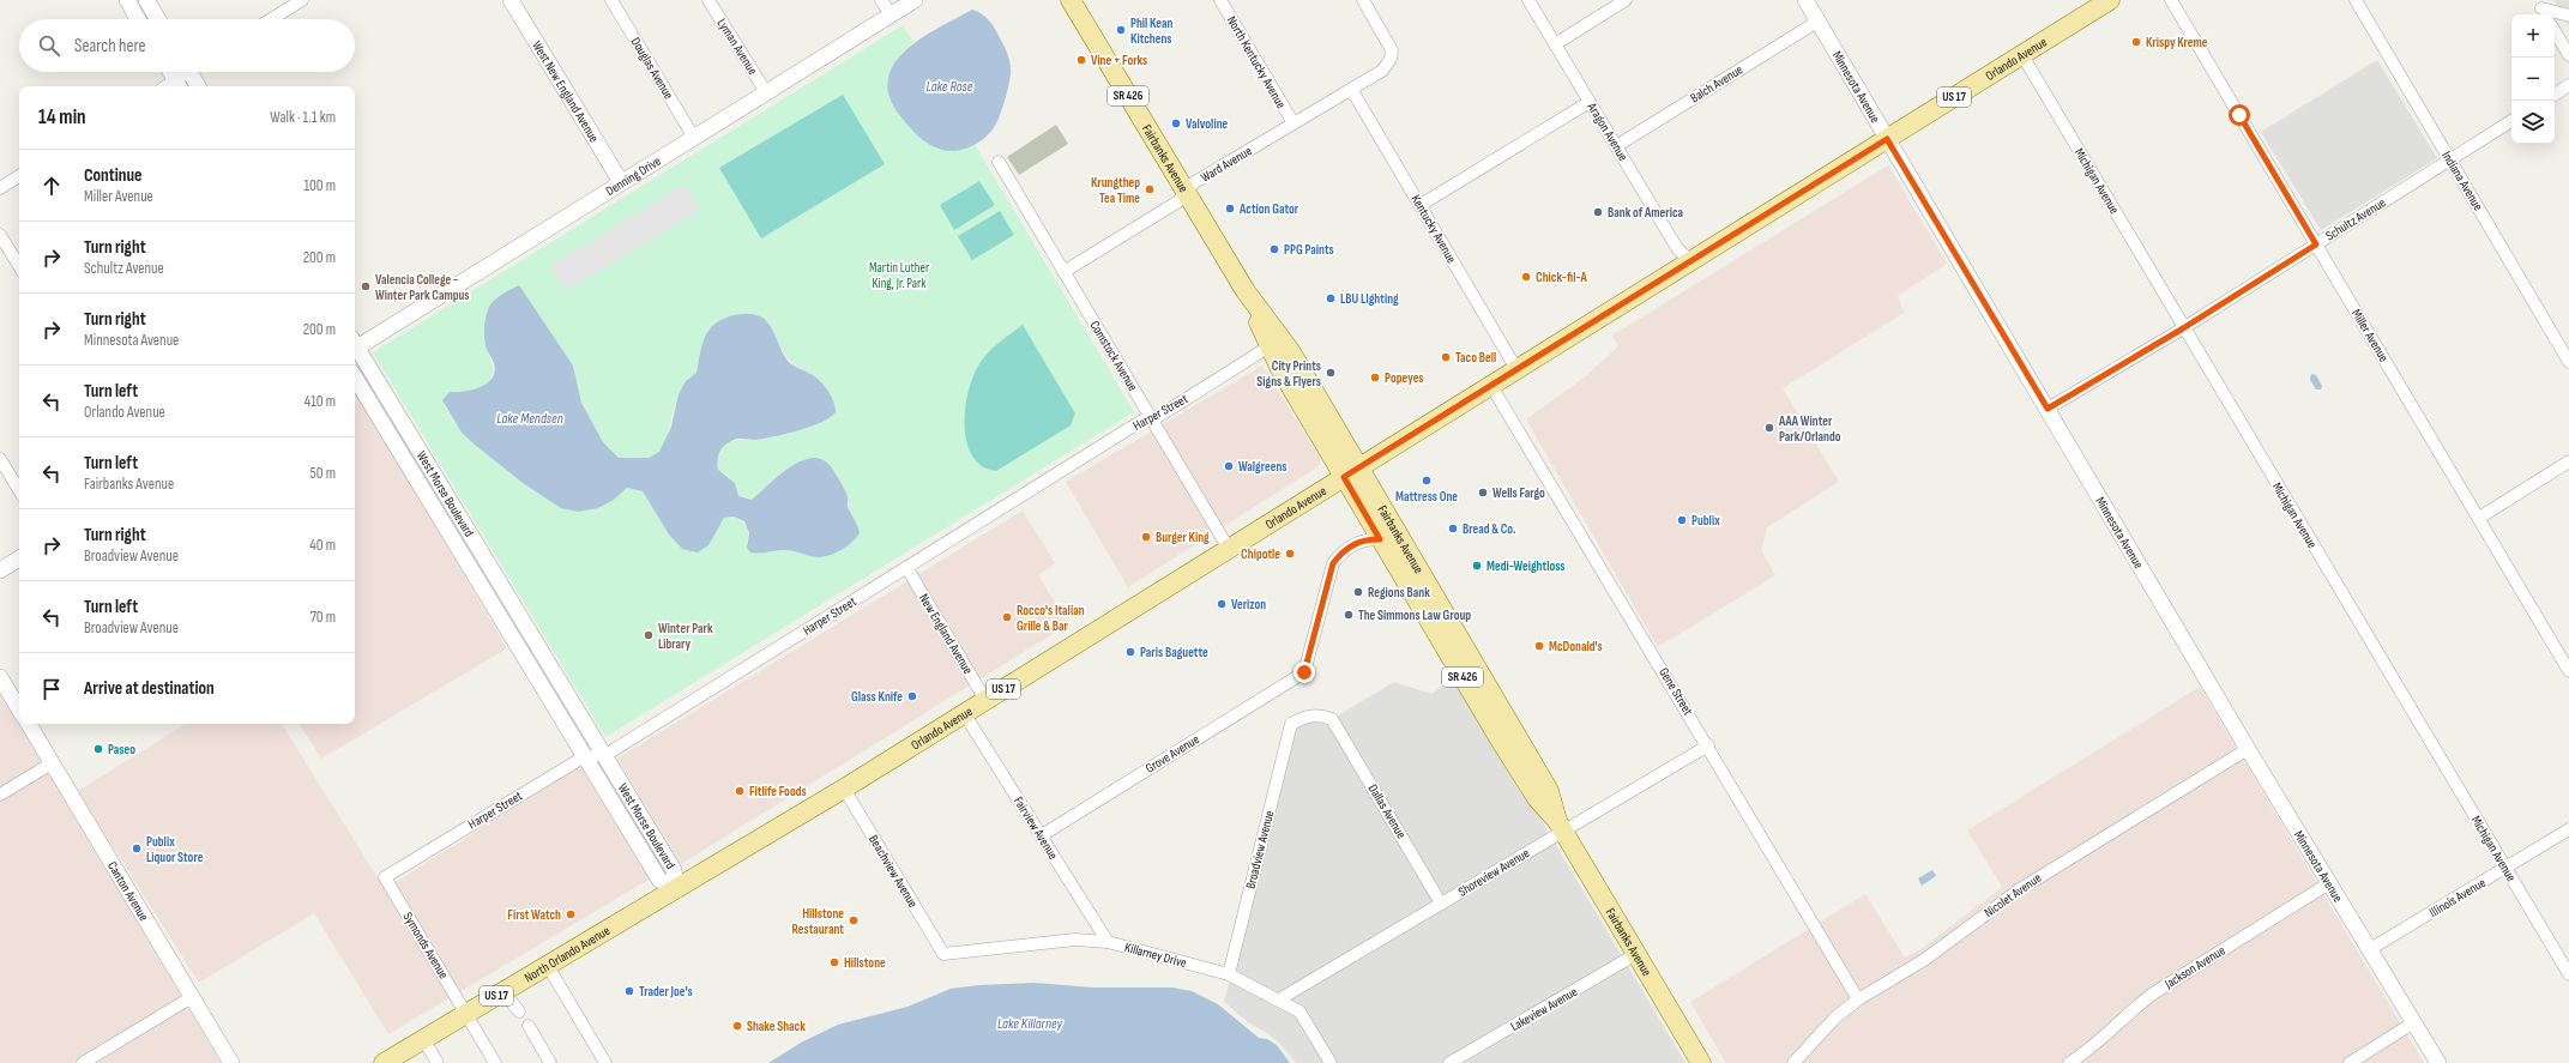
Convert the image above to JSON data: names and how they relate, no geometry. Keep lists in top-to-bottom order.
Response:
{
  "streets": {
    "main road": [
      "Orlando Avenue",
      "SR 426",
      "US 17",
      "Fairbanks Avenue",
      "North Orlando Avenue"
    ],
    "street": [
      "Lyman Avenue",
      "North Kentucky Avenue",
      "Douglas Avenue",
      "Balch Avenue",
      "Minnesota Avenue",
      "West New England Avenue",
      "Aragon Avenue",
      "Ward Avenue",
      "Denning Drive",
      "Michigan Avenue",
      "Indiana Avenue",
      "Schultz Avenue",
      "Kentucky Avenue",
      "Miller Avenue",
      "Comstock Avenue",
      "Harper Street",
      "West Morse Boulevard",
      "New England Avenue",
      "Gene Street",
      "Grove Avenue",
      "Dallas Avenue",
      "Fairview Avenue",
      "Broadview Avenue",
      "Beachview Avenue",
      "Shoreview Avenue",
      "Canton Avenue",
      "Nicolet Avenue",
      "Illinois Avenue",
      "Symonds Avenue",
      "Killarney Drive",
      "Jackson Avenue",
      "Lakeview Avenue"
    ]
  },
  "crossings": [
    ["Lyman Avenue", "Denning Drive"],
    ["Orlando Avenue", "Minnesota Avenue"],
    ["Orlando Avenue", "Aragon Avenue"],
    ["Orlando Avenue", "Fairbanks Avenue"],
    ["Orlando Avenue", "Michigan Avenue"],
    ["Orlando Avenue", "Kentucky Avenue"],
    ["Orlando Avenue", "Comstock Avenue"],
    ["Orlando Avenue", "West Morse Boulevard"],
    ["Orlando Avenue", "New England Avenue"],
    ["Orlando Avenue", "Gene Street"],
    ["Orlando Avenue", "Fairview Avenue"],
    ["Orlando Avenue", "Beachview Avenue"],
    ["Orlando Avenue", "North Orlando Avenue"],
    ["North Kentucky Avenue", "Ward Avenue"],
    ["Douglas Avenue", "Denning Drive"],
    ["Balch Avenue", "Minnesota Avenue"],
    ["Balch Avenue", "Aragon Avenue"],
    ["Minnesota Avenue", "Schultz Avenue"],
    ["Minnesota Avenue", "Nicolet Avenue"],
    ["Minnesota Avenue", "Illinois Avenue"],
    ["Minnesota Avenue", "Jackson Avenue"],
    ["West New England Avenue", "Denning Drive"],
    ["Fairbanks Avenue", "Ward Avenue"],
    ["Fairbanks Avenue", "Harper Street"],
    ["Fairbanks Avenue", "Grove Avenue"],
    ["Fairbanks Avenue", "Shoreview Avenue"],
    ["Fairbanks Avenue", "Lakeview Avenue"],
    ["Ward Avenue", "Kentucky Avenue"],
    ["Ward Avenue", "Comstock Avenue"],
    ["Michigan Avenue", "Schultz Avenue"],
    ["Michigan Avenue", "Illinois Avenue"],
    ["Indiana Avenue", "Schultz Avenue"],
    ["Schultz Avenue", "Miller Avenue"],
    ["Comstock Avenue", "Harper Street"],
    ["Harper Street", "West Morse Boulevard"],
    ["Harper Street", "New England Avenue"],
    ["Harper Street", "Symonds Avenue"],
    ["West Morse Boulevard", "North Orlando Avenue"],
    ["Gene Street", "Shoreview Avenue"],
    ["Gene Street", "Nicolet Avenue"],
    ["Grove Avenue", "Fairview Avenue"],
    ["Dallas Avenue", "Broadview Avenue"],
    ["Dallas Avenue", "Shoreview Avenue"],
    ["Fairview Avenue", "Killarney Drive"],
    ["Broadview Avenue", "Killarney Drive"],
    ["Beachview Avenue", "Killarney Drive"],
    ["Shoreview Avenue", "Killarney Drive"],
    ["Symonds Avenue", "North Orlando Avenue"]
  ],
  "water": ["Lake Rose", "Lake Mendsen", "Lake Killarney"],
  "parks": ["Martin Luther King, Jr. Park"],
  "places": [
    "Phil Kean Kitchens",
    "Krispy Kreme",
    "Vine + Forks",
    "Valvoline",
    "Krungthep Tea Time",
    "Action Gator",
    "Bank of America",
    "PPG Paints",
    "Chick-fil-A",
    "Valencia College - Winter Park Campus",
    "LBU LIghting",
    "Taco Bell",
    "City Prints Signs & Flyers",
    "Popeyes",
    "AAA Winter Park/Orlando",
    "Walgreens",
    "Mattress One",
    "Wells Fargo",
    "Publix",
    "Bread & Co.",
    "Burger King",
    "Chipotle",
    "Medi-Weightloss",
    "Regions Bank",
    "Verizon",
    "The Simmons Law Group",
    "Rocco's Italian Grille & Bar",
    "Winter Park Library",
    "McDonald's",
    "Paris Baguette",
    "Glass Knife",
    "Paseo",
    "Fitlife Foods",
    "Publix Liquor Store",
    "First Watch",
    "Hillstone Restaurant",
    "Hillstone",
    "Trader Joe's",
    "Shake Shack"
  ],
  "page": {
    "map_buttons": ["+", "−"],
    "search": "Search here",
    "heading": ["14 min", "Walk · 1.1 km"],
    "list": [
      ["Continue", "Miller Avenue", "100 m"],
      ["Turn right", "Schultz Avenue", "200 m"],
      ["Turn right", "Minnesota Avenue", "200 m"],
      ["Turn left", "Orlando Avenue", "410 m"],
      ["Turn left", "Fairbanks Avenue", "50 m"],
      ["Turn right", "Broadview Avenue", "40 m"],
      ["Turn left", "Broadview Avenue", "70 m"],
      "Arrive at destination"
    ]
  }
}
